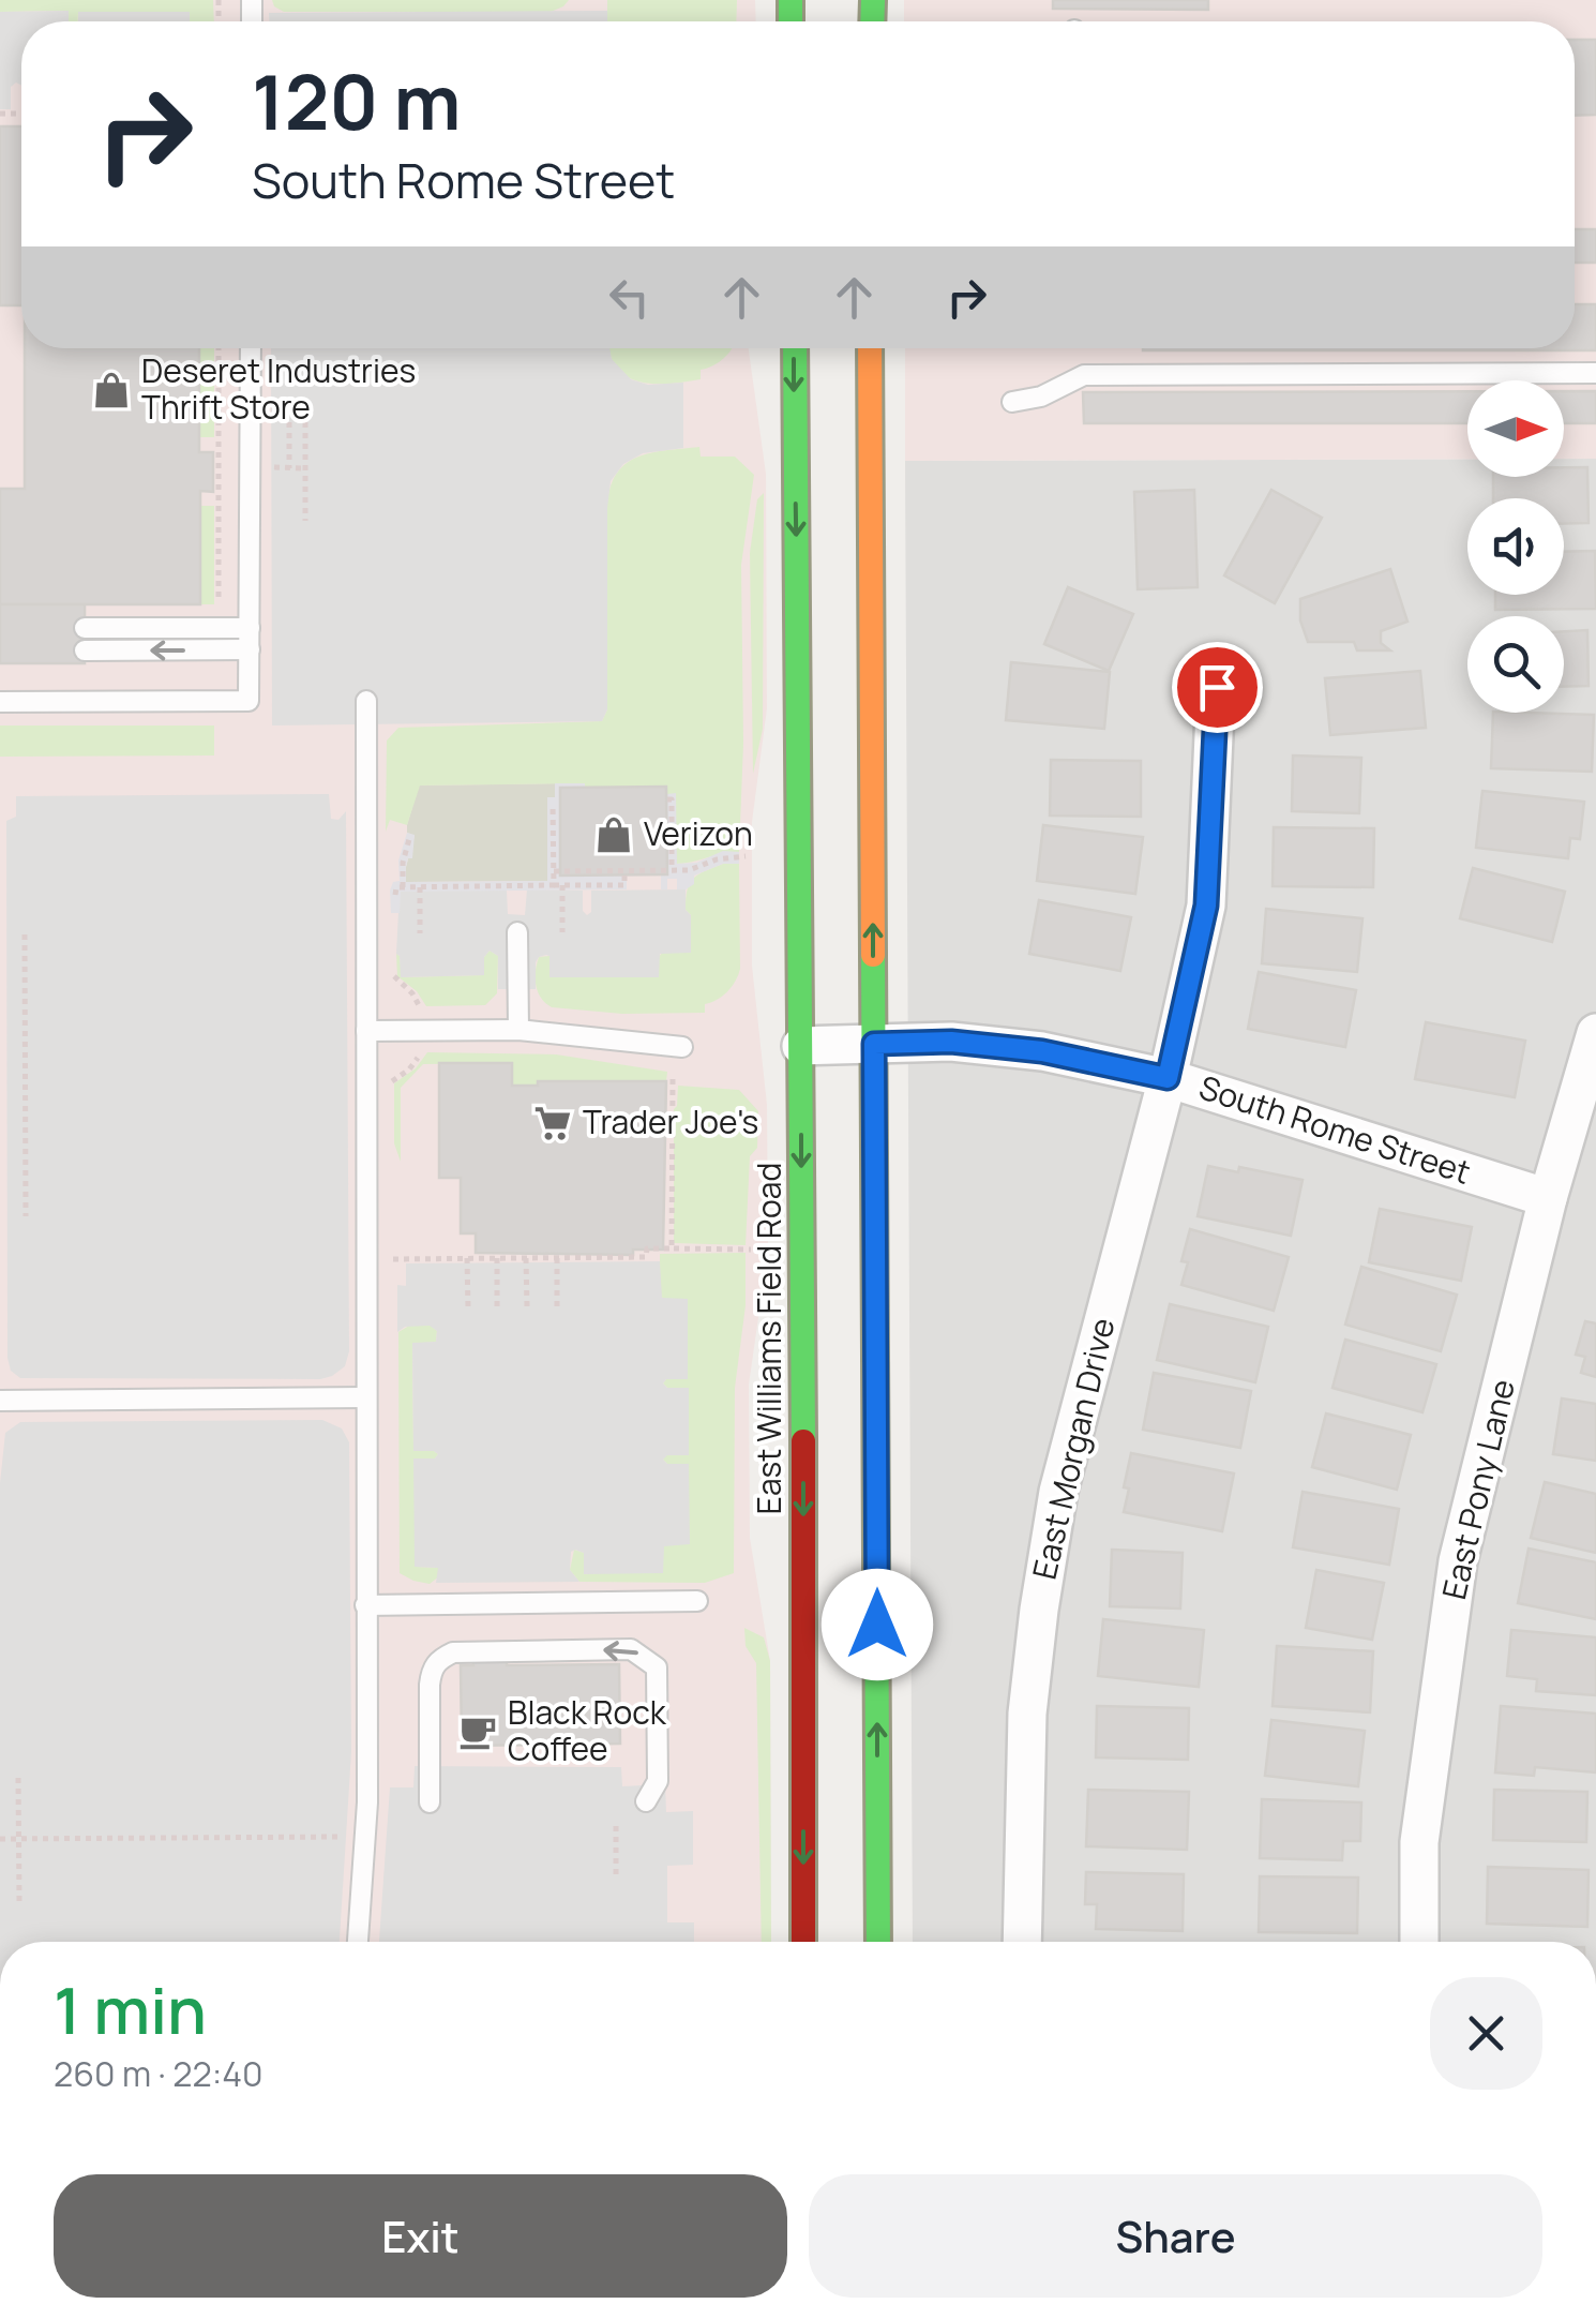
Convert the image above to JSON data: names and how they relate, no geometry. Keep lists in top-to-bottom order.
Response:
{
  "streets": {
    "main road": ["East Williams Field Road"],
    "street": ["South Rome Street", "East Morgan Drive", "East Pony Lane"]
  },
  "crossings": [
    ["South Rome Street", "East Williams Field Road"],
    ["South Rome Street", "East Morgan Drive"],
    ["South Rome Street", "East Pony Lane"]
  ],
  "places": {
    "shop": ["Deseret Industries Thrift Store", "Verizon"],
    "supermarket": ["Trader Joe's"],
    "cafe": ["Black Rock Coffee"]
  },
  "north": "right",
  "page": {
    "turn": ["120 m", "South Rome Street"],
    "heading": ["1 min", "260 m · 22:40"],
    "buttons": ["Exit", "Share"]
  }
}
